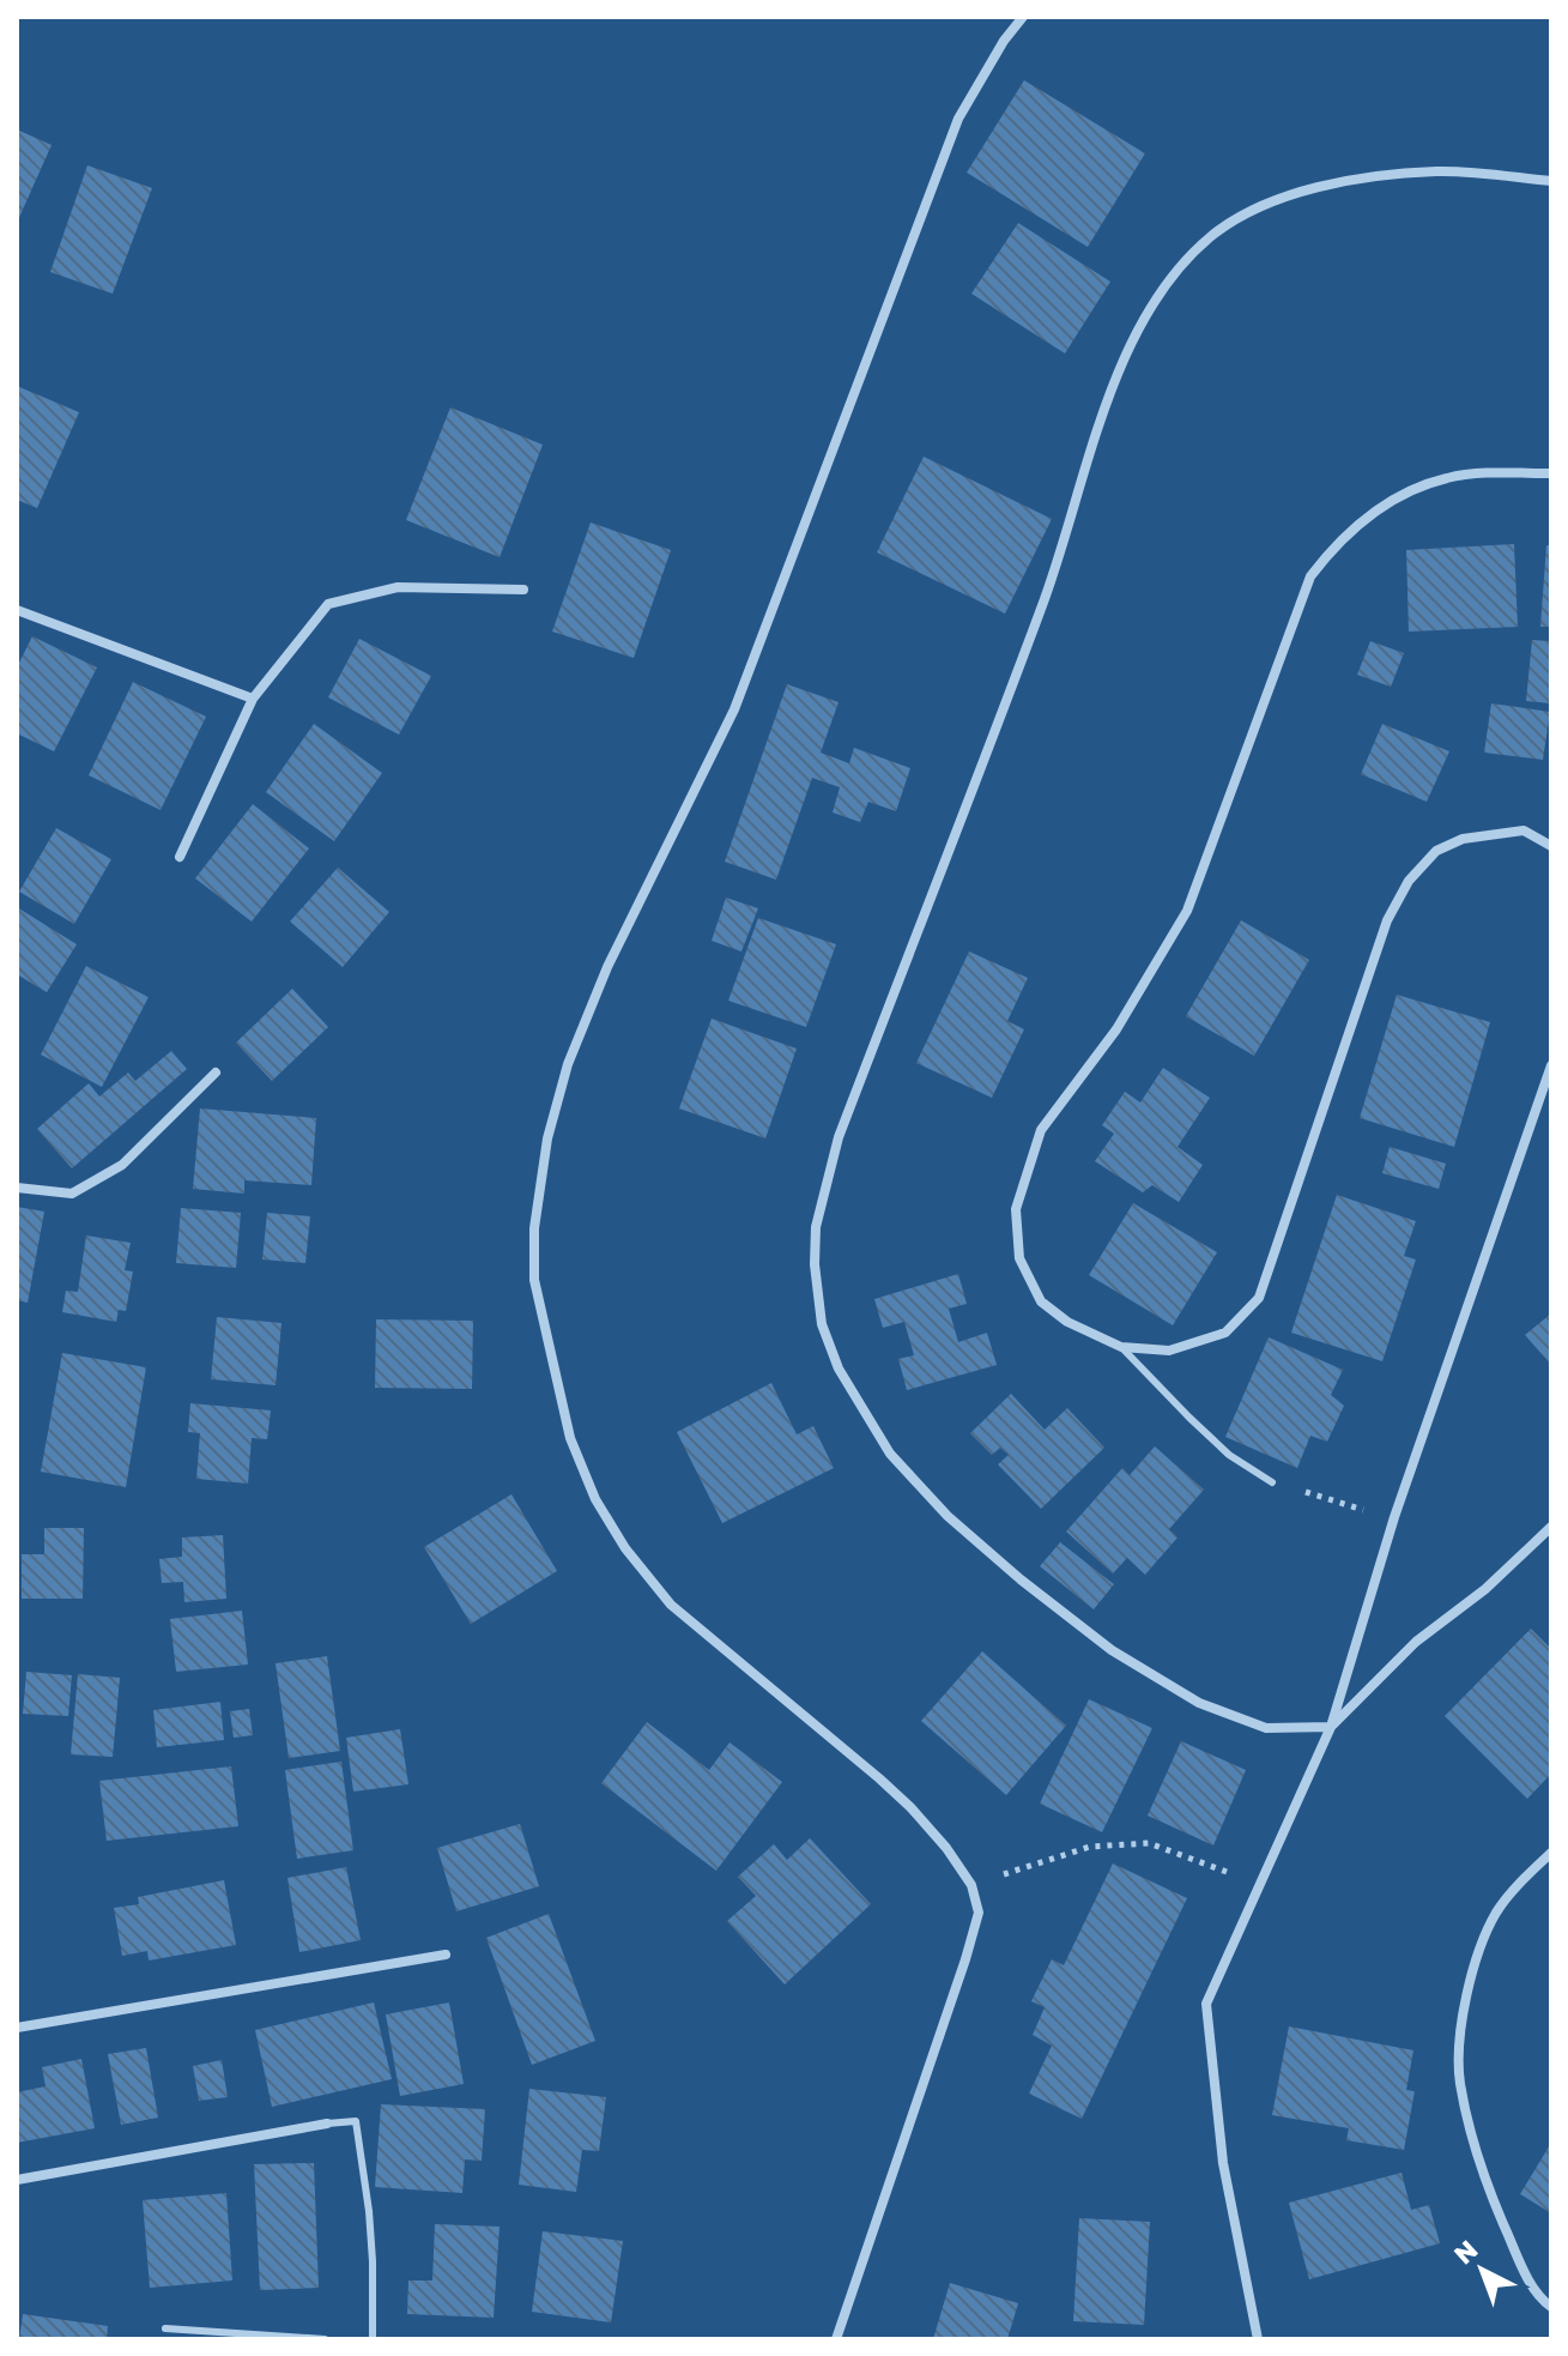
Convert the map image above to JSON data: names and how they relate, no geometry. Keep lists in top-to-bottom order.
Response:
{
  "north": "top left"
}
